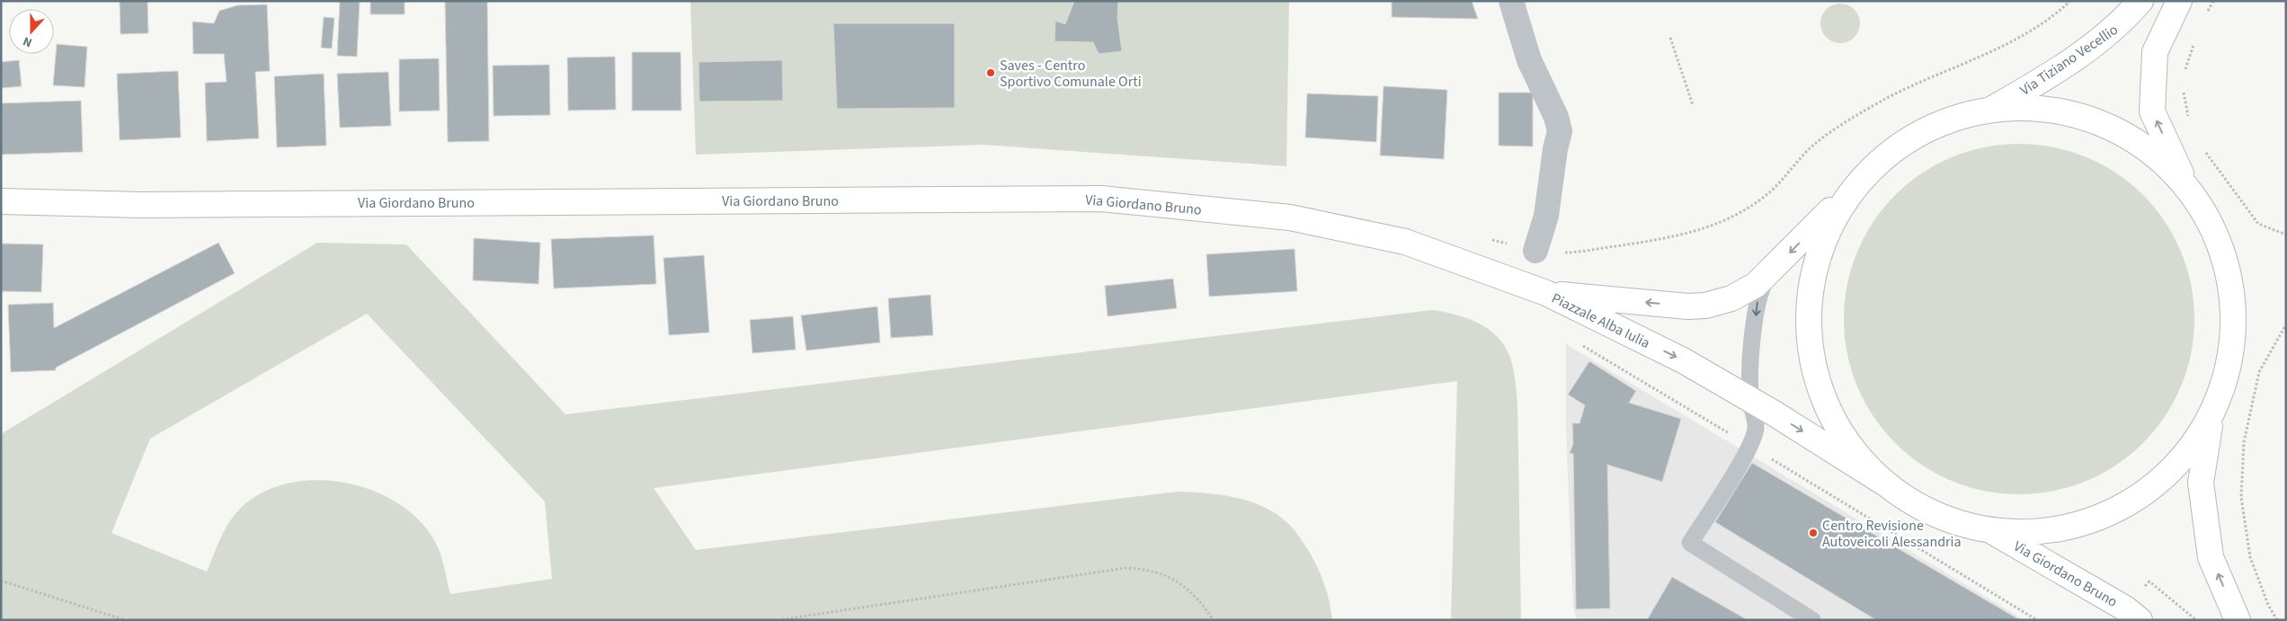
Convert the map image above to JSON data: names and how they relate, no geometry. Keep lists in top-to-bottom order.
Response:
{
  "streets": {
    "main road": ["Via Tiziano Vecellio", "Via Giordano Bruno", "Piazzale Alba Iulia"]
  },
  "crossings": [
    ["Via Tiziano Vecellio", "Piazzale Alba Iulia"],
    ["Via Giordano Bruno", "Piazzale Alba Iulia"]
  ],
  "places": ["Saves - Centro Sportivo Comunale Orti", "Centro Revisione Autoveicoli Alessandria"],
  "north": "bottom"
}
